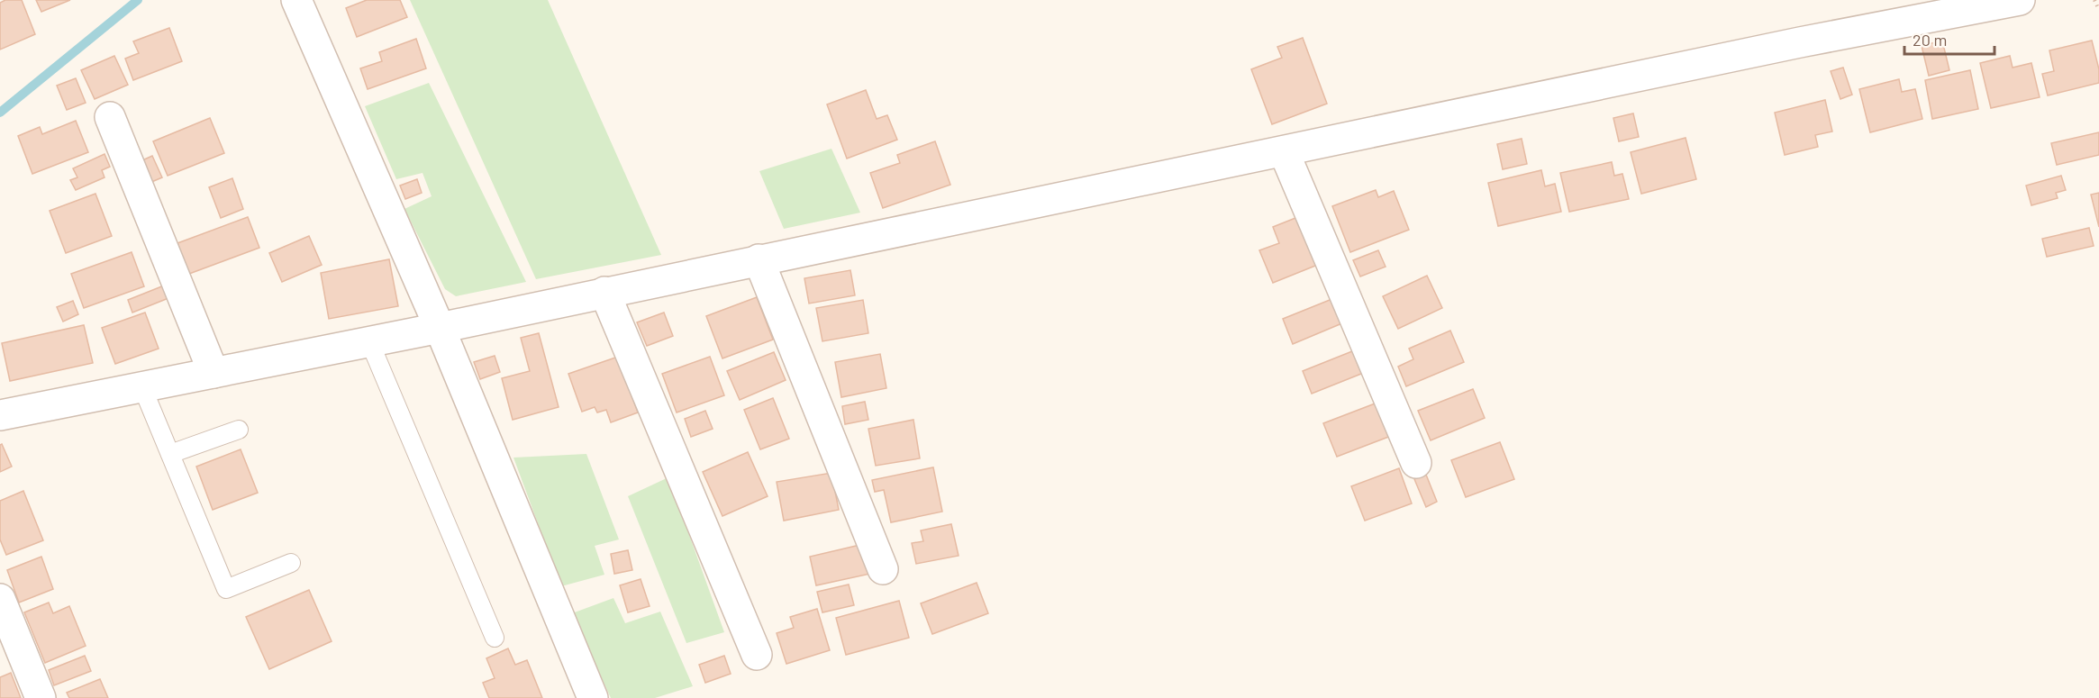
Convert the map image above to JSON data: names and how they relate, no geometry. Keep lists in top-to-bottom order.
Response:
{
  "scale_bar": "20 m"
}
